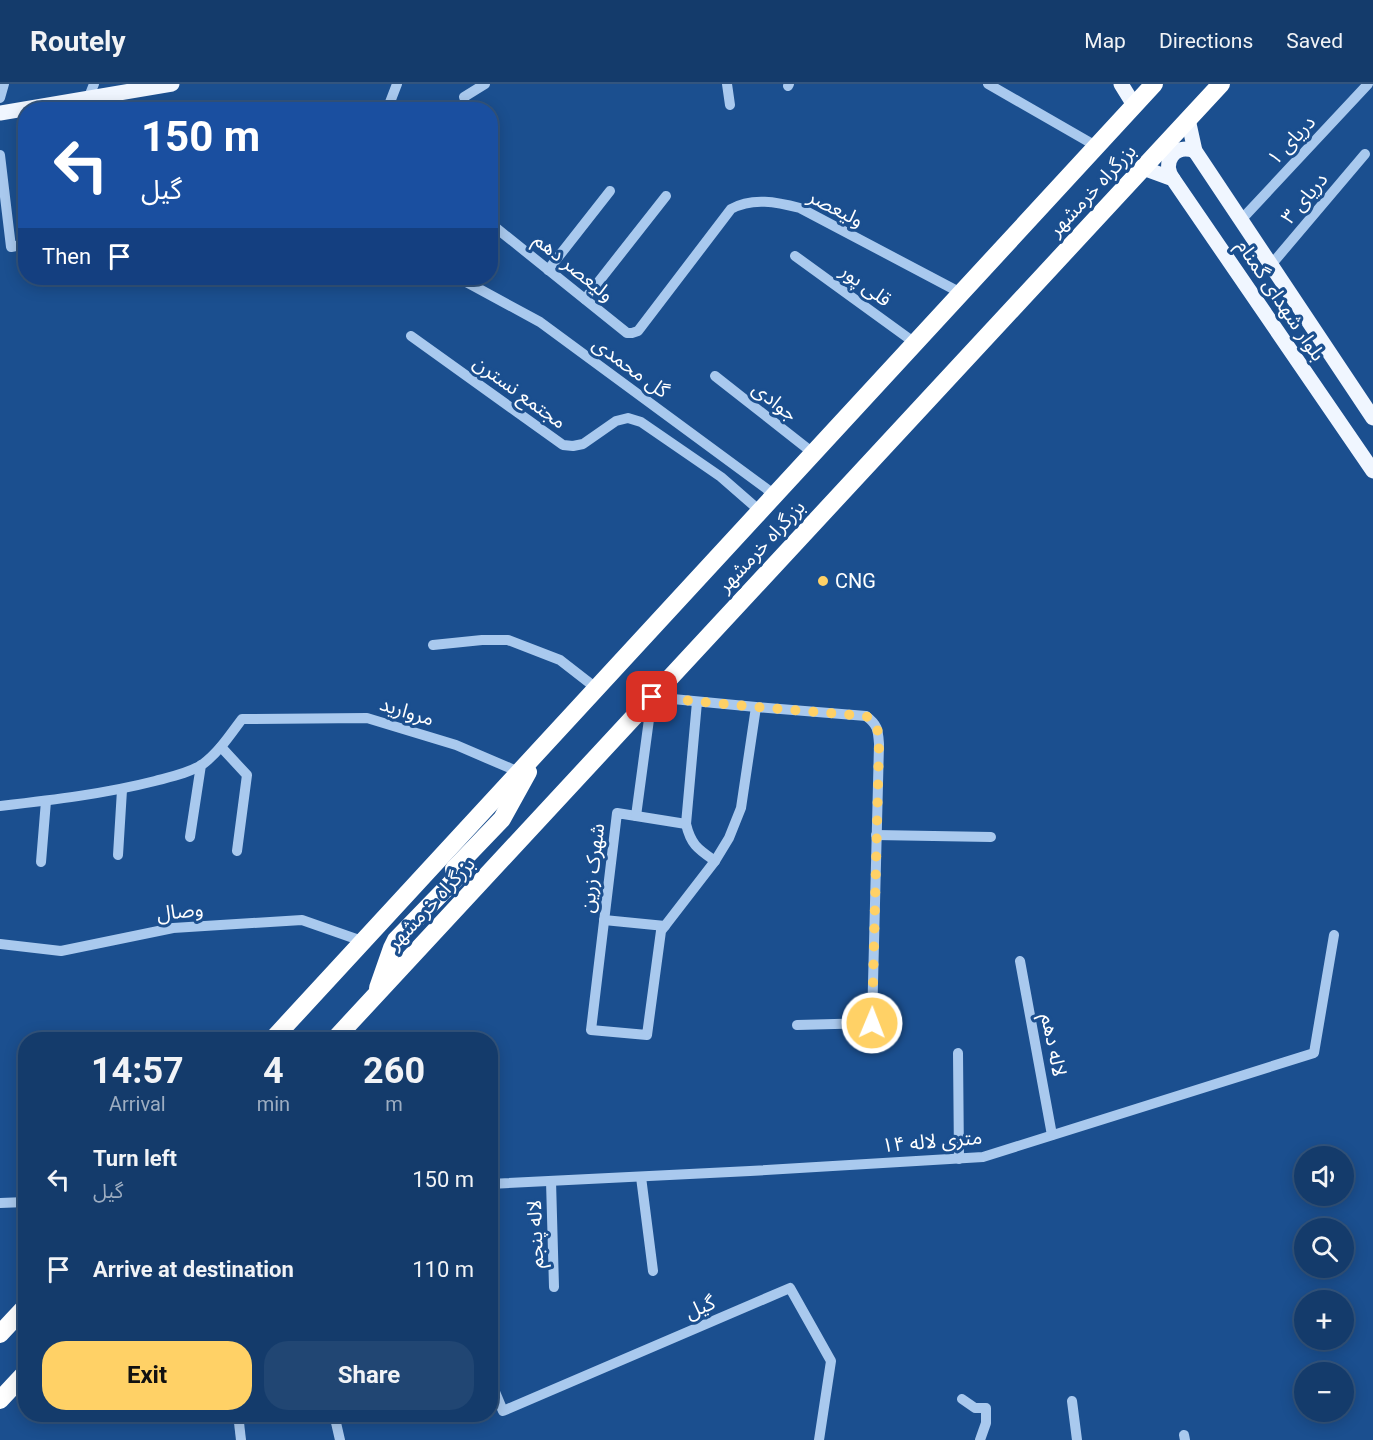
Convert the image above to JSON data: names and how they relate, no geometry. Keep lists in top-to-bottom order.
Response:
{
  "streets": {
    "highway": ["بزرگراه خرمشهر"],
    "main road": ["بلوار شهدای گمنام"],
    "street": [
      "دریای ۱",
      "دریای ۳",
      "ولیعصر",
      "ولیعصر دهم",
      "قلی پور",
      "گل محمدی",
      "مجتمع نسترن",
      "جوادی",
      "مروارید",
      "شهرک زرین",
      "وصال",
      "لاله دهم",
      "۱۴ متری لاله",
      "لاله پنجم",
      "گیل"
    ]
  },
  "crossings": [
    ["دریای ۱", "بلوار شهدای گمنام"],
    ["بزرگراه خرمشهر", "ولیعصر"],
    ["بزرگراه خرمشهر", "قلی پور"],
    ["بزرگراه خرمشهر", "بلوار شهدای گمنام"],
    ["بزرگراه خرمشهر", "گل محمدی"],
    ["بزرگراه خرمشهر", "مجتمع نسترن"],
    ["بزرگراه خرمشهر", "جوادی"],
    ["بزرگراه خرمشهر", "مروارید"],
    ["بزرگراه خرمشهر", "شهرک زرین"],
    ["بزرگراه خرمشهر", "وصال"],
    ["دریای ۳", "بلوار شهدای گمنام"],
    ["ولیعصر", "ولیعصر دهم"],
    ["لاله دهم", "۱۴ متری لاله"],
    ["۱۴ متری لاله", "لاله پنجم"]
  ],
  "places": ["CNG"],
  "page": {
    "header": "Routely",
    "nav": ["Map", "Directions", "Saved"],
    "turn": ["150 m", "گیل"],
    "then": "Then",
    "eta": [
      "14:57",
      "Arrival",
      "4",
      "min",
      "260",
      "m"
    ],
    "list": [
      {
        "name": "Turn left",
        "note": "گیل",
        "value": "150 m"
      },
      {
        "name": "Arrive at destination",
        "value": "110 m"
      }
    ],
    "map_buttons": ["+", "−"],
    "buttons": ["Exit", "Share"]
  }
}
